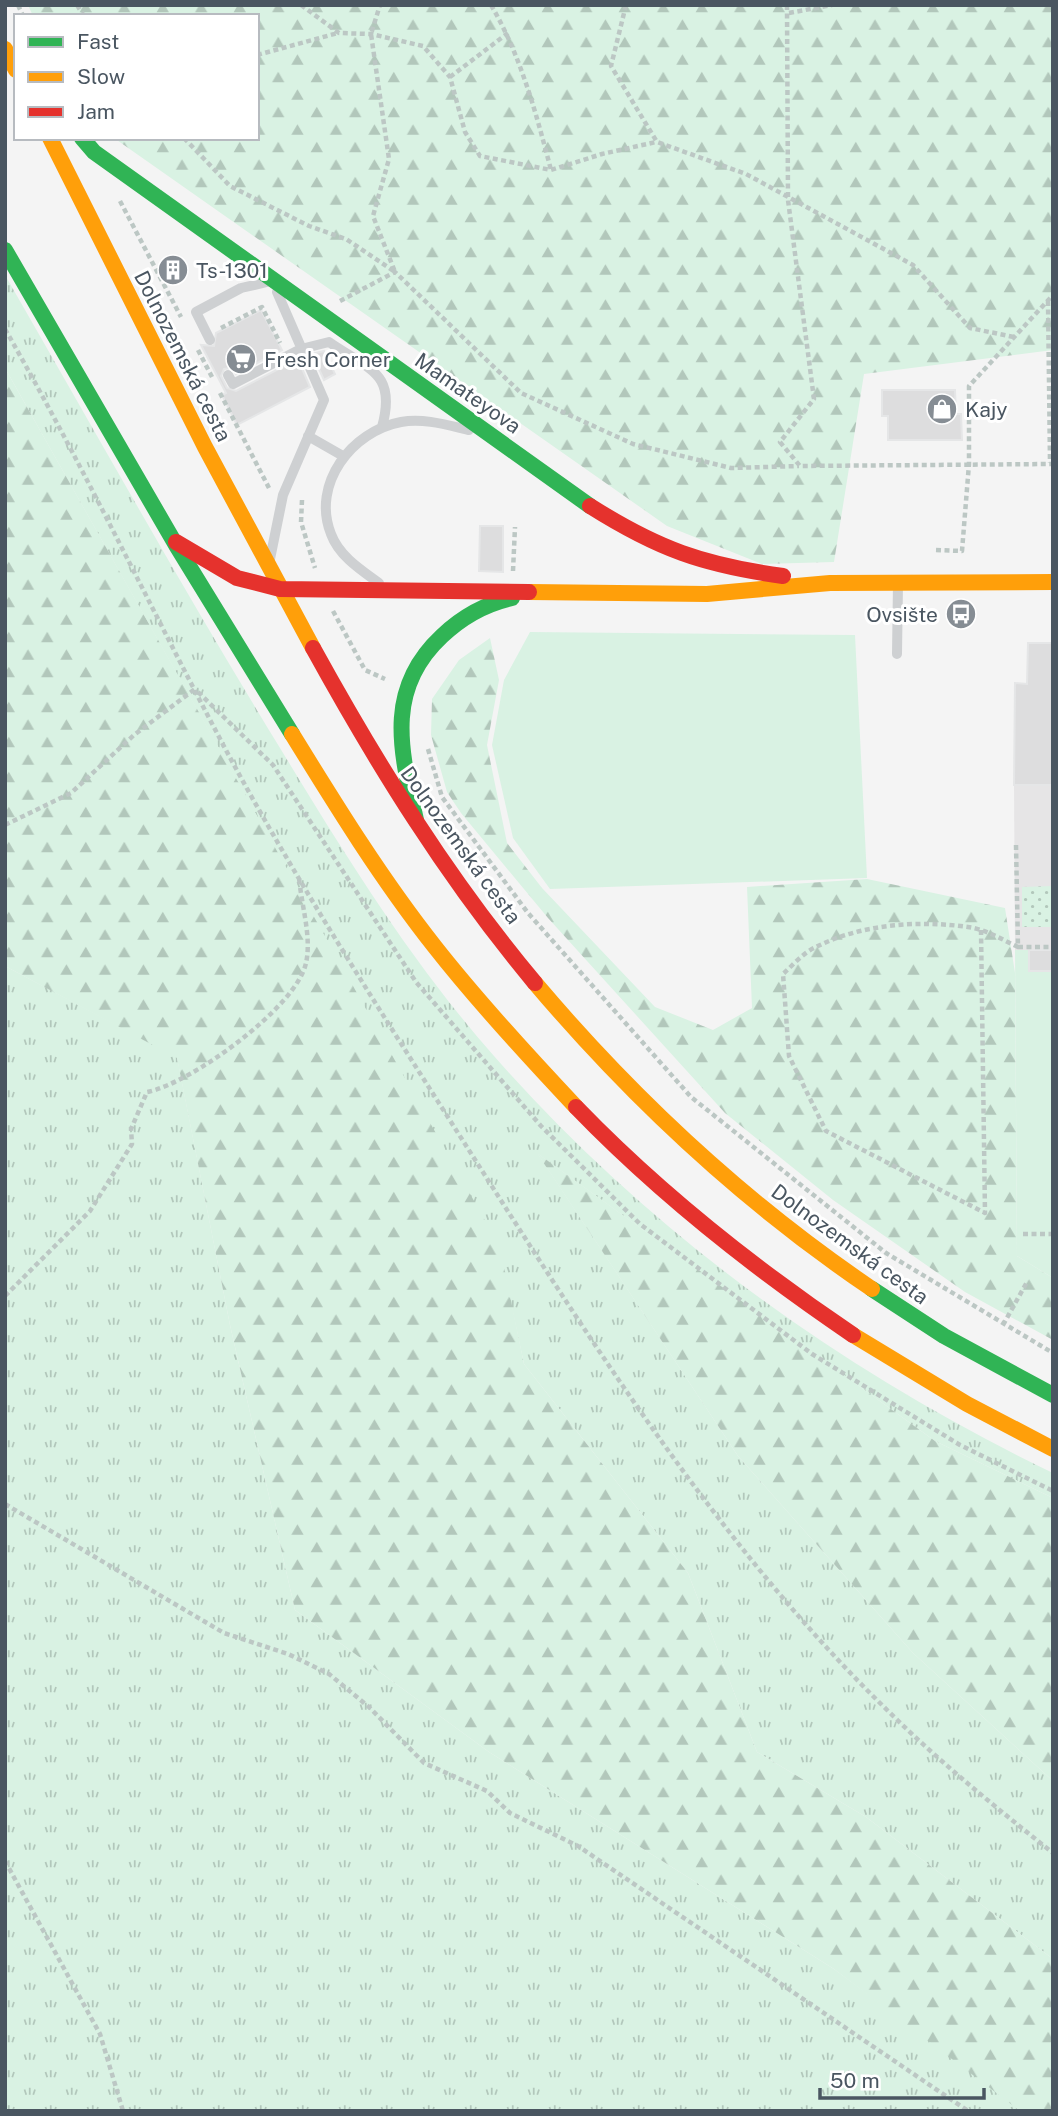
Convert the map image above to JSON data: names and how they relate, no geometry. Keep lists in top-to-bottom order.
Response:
{
  "streets": {
    "main road": ["Dolnozemská cesta", "Mamateyova"]
  },
  "crossings": [
    ["Dolnozemská cesta", "Mamateyova"]
  ],
  "places": {
    "building": ["Ts-1301"],
    "supermarket": ["Fresh Corner"],
    "shop": ["Kajy"],
    "bus stop": ["Ovsište"]
  },
  "legend": ["Fast", "Slow", "Jam"],
  "scale_bar": "50 m"
}
